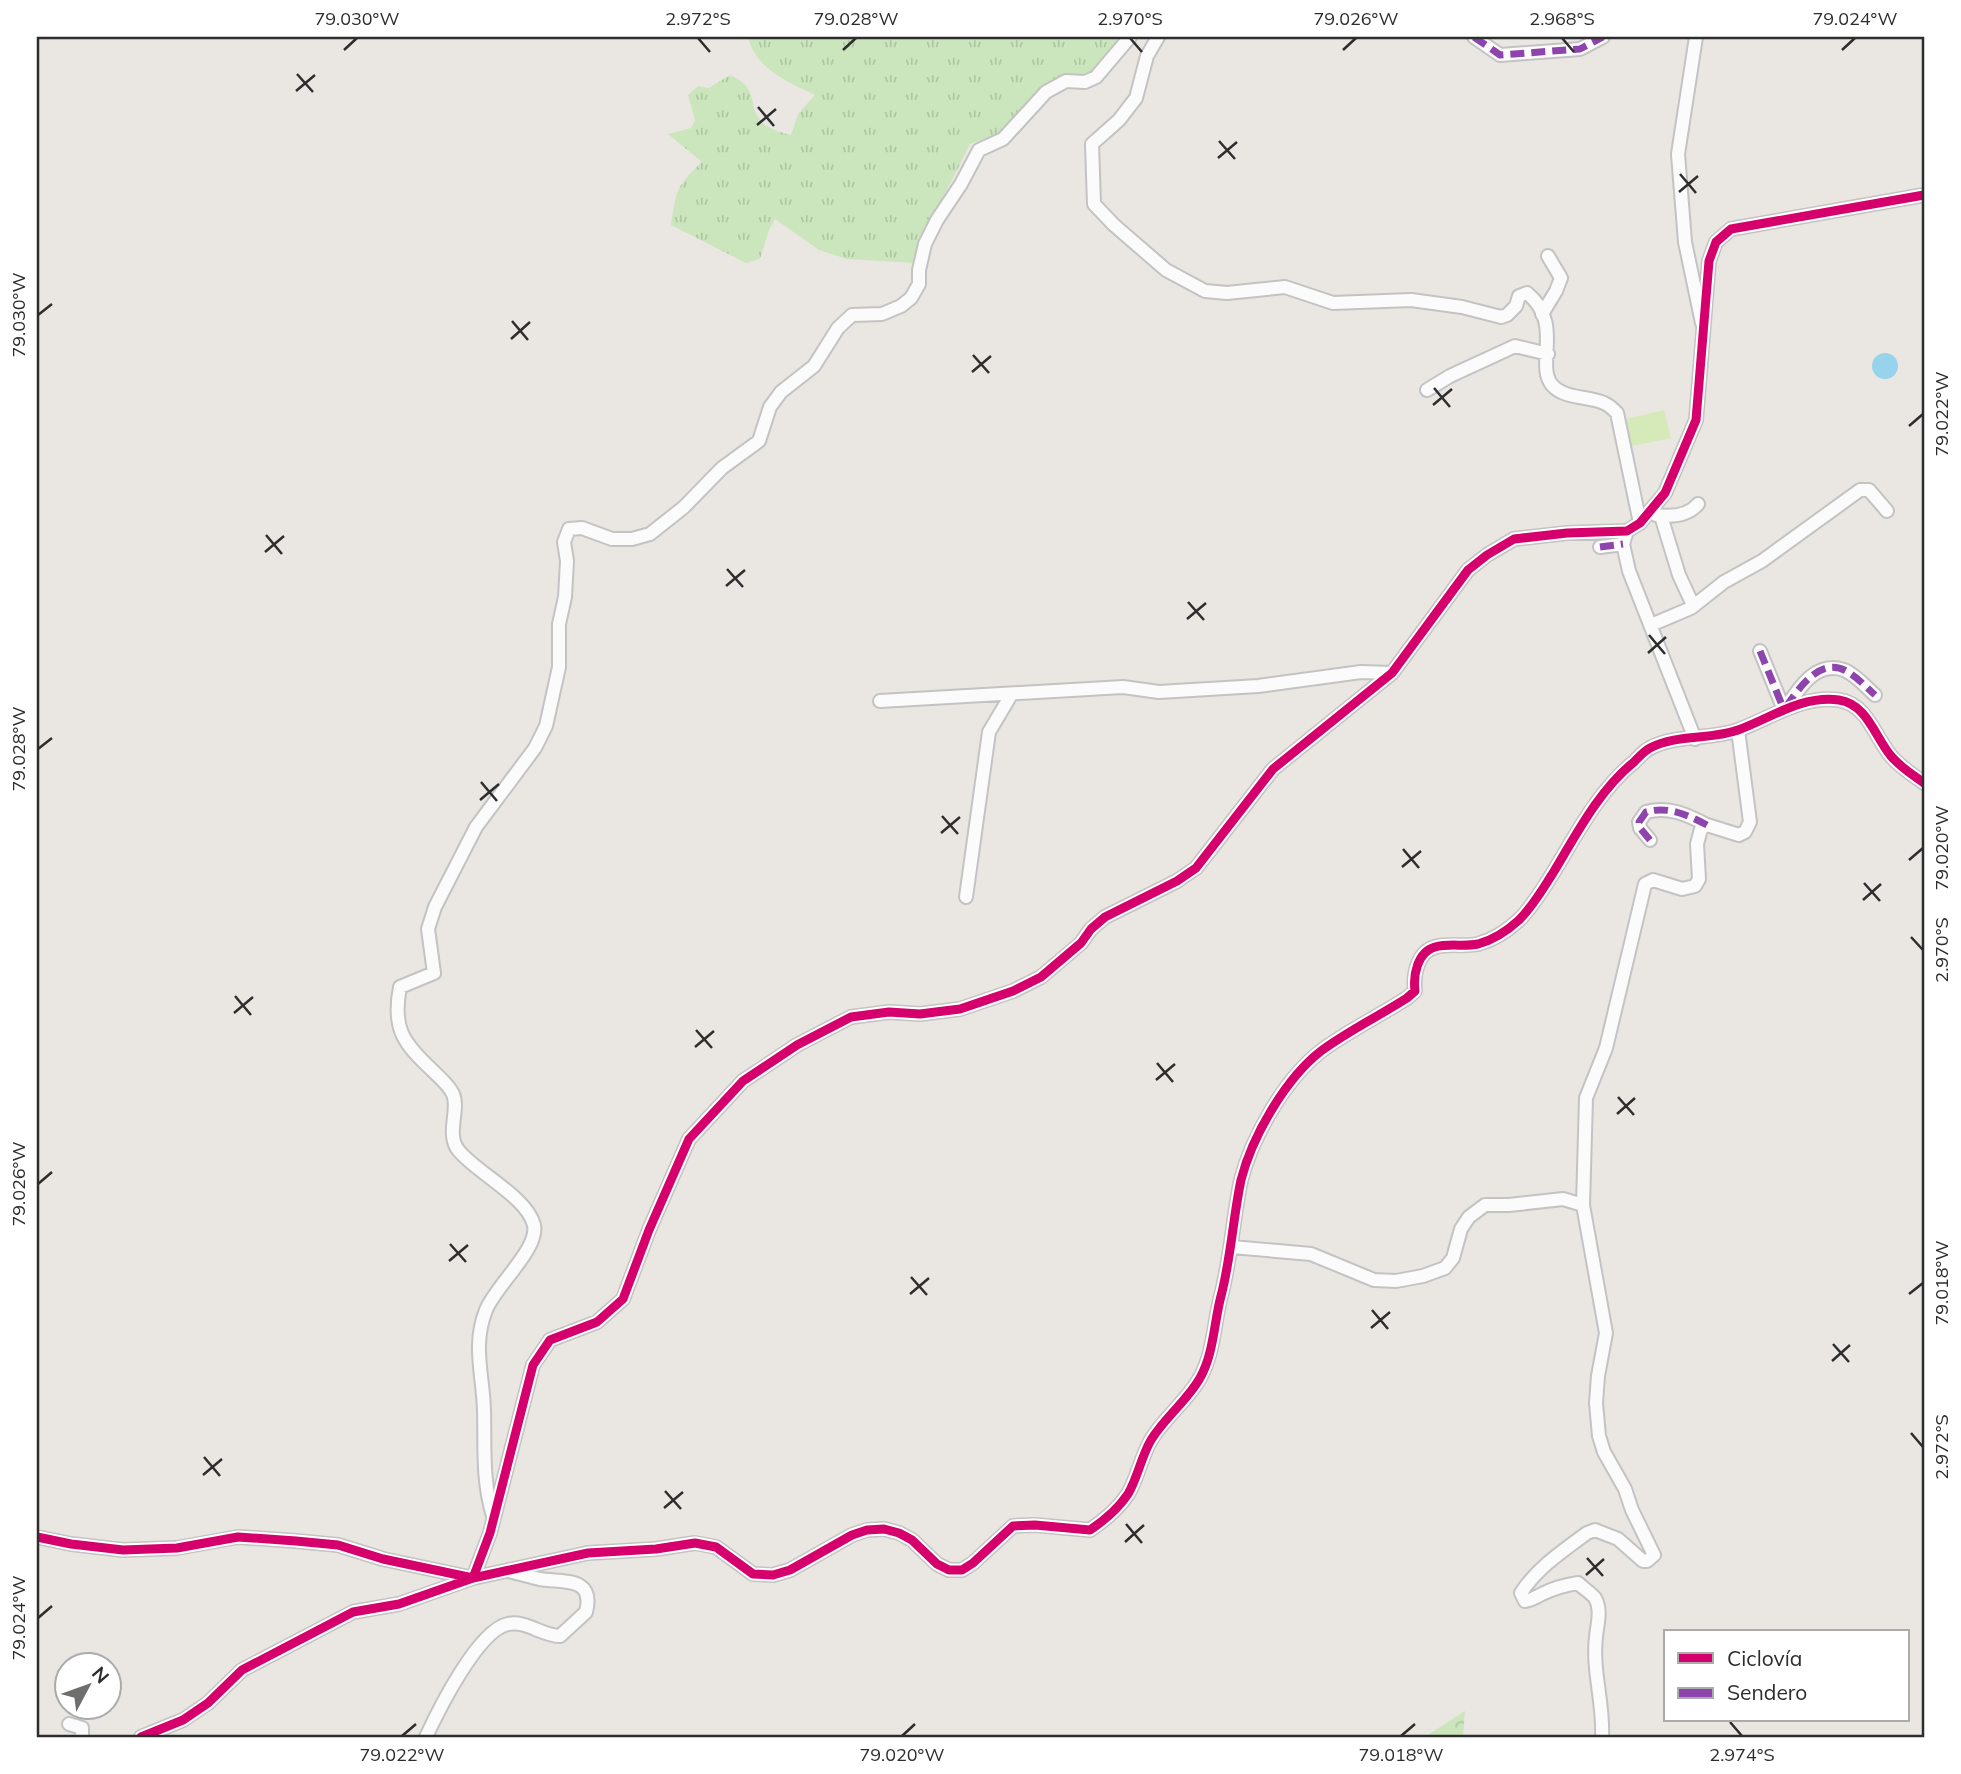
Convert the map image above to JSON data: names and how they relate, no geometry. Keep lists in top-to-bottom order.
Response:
{
  "legend": ["Ciclovía", "Sendero"],
  "north": "top right",
  "coordinates": [
    "79.030°W",
    "2.972°S",
    "79.028°W",
    "2.970°S",
    "79.026°W",
    "2.968°S",
    "79.024°W",
    "79.022°W",
    "79.020°W",
    "79.018°W",
    "2.974°S"
  ]
}
